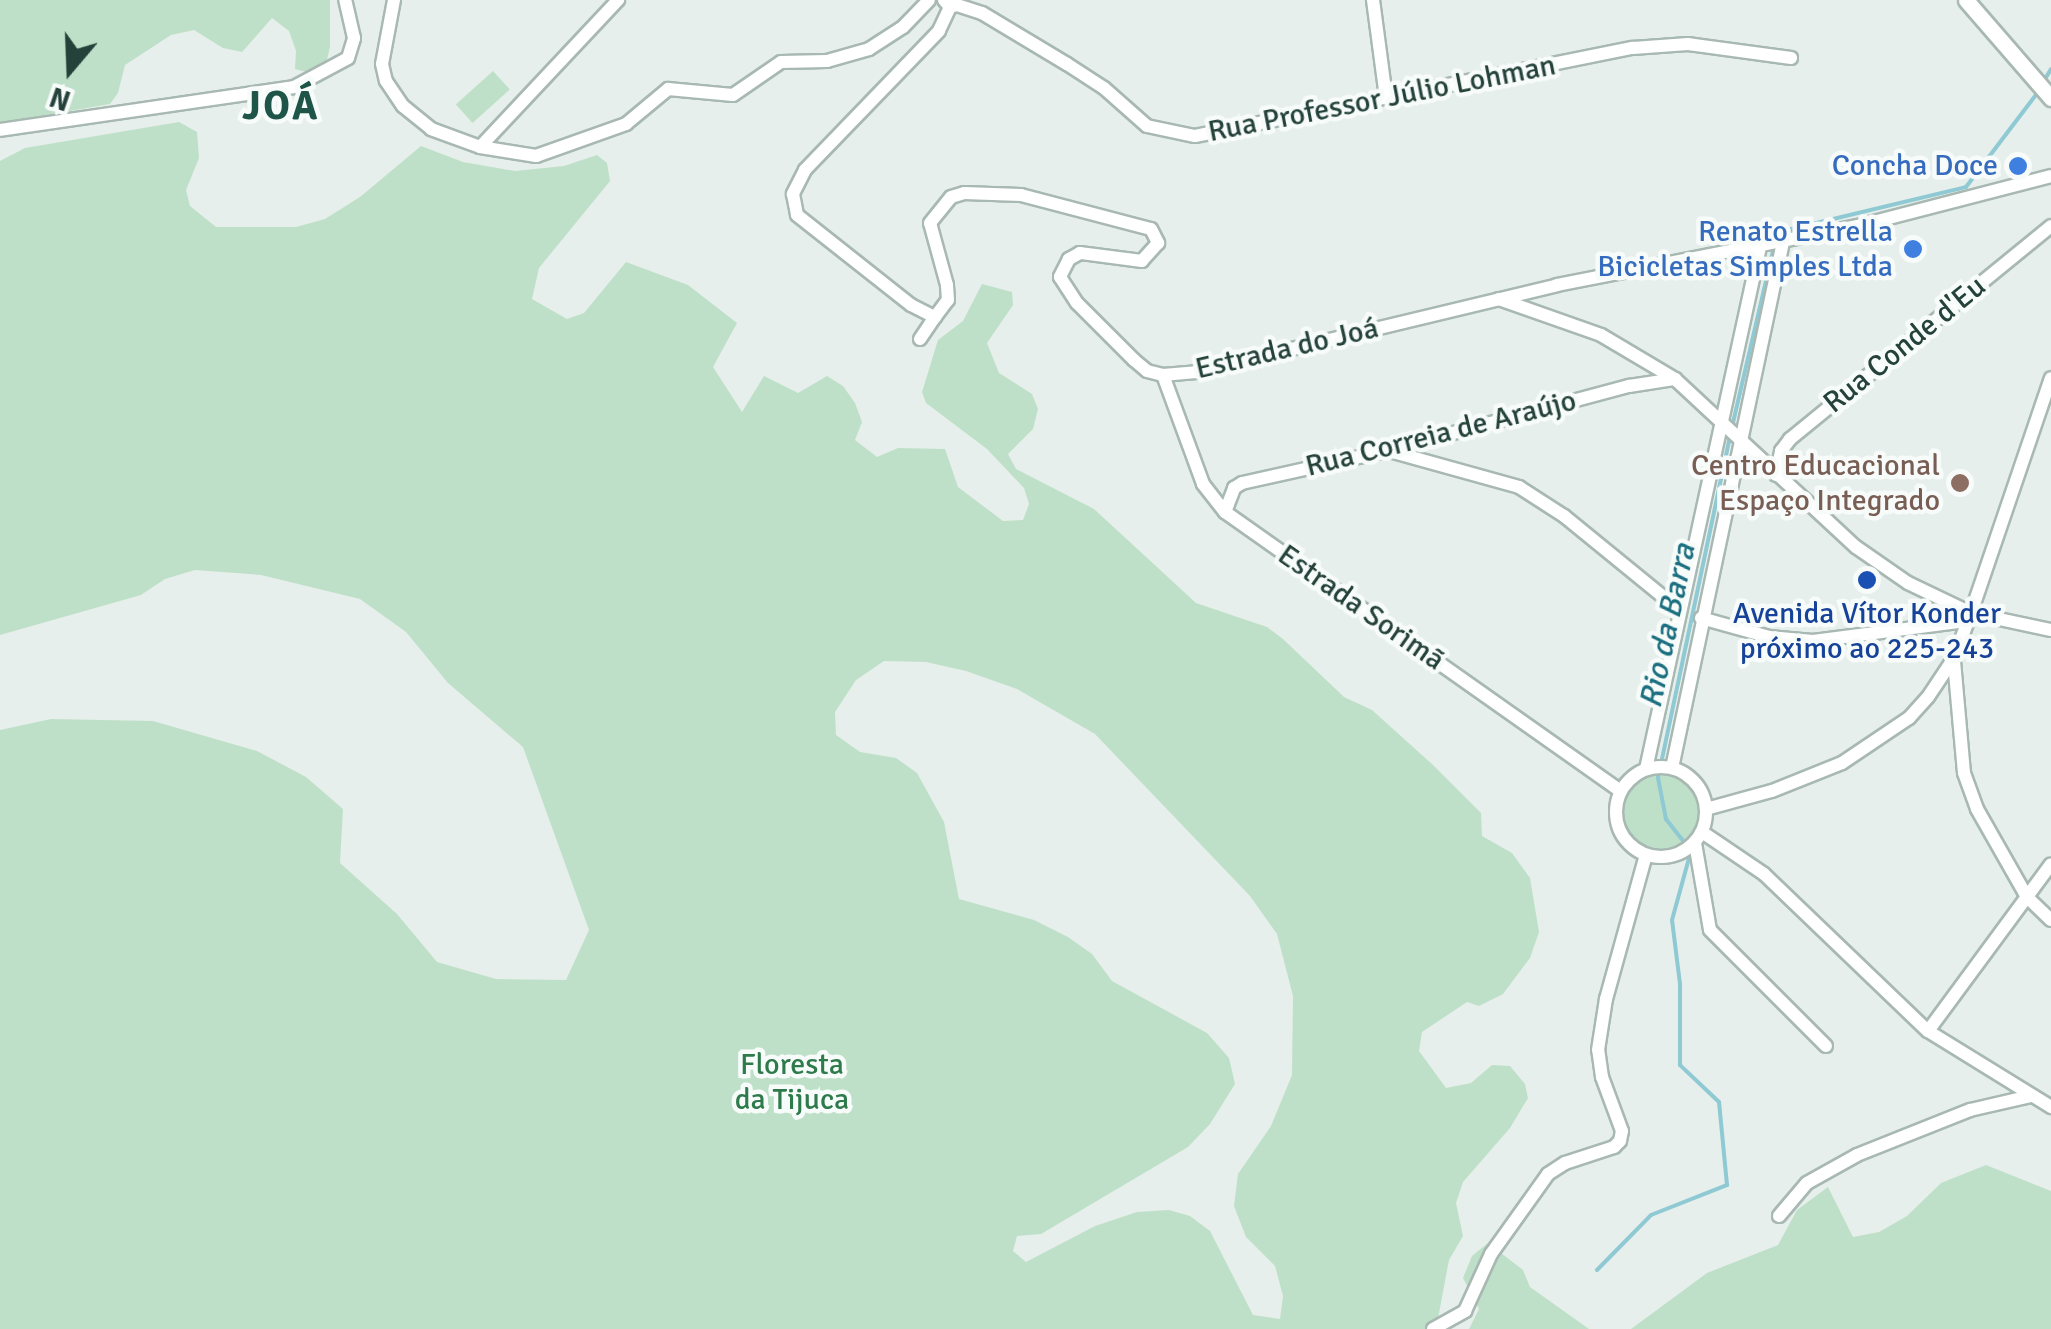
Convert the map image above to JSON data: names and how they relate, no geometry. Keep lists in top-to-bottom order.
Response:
{
  "streets": {
    "street": [
      "Rua Professor Júlio Lohman",
      "Rua Conde d'Eu",
      "Estrada do Joá",
      "Rua Correia de Araújo",
      "Estrada Sorimã"
    ]
  },
  "crossings": [
    ["Estrada do Joá", "Estrada Sorimã"],
    ["Rua Correia de Araújo", "Estrada Sorimã"]
  ],
  "districts": ["JOÁ"],
  "water": ["Rio da Barra"],
  "parks": ["Floresta da Tijuca"],
  "places": [
    "Concha Doce",
    "Renato Estrella Bicicletas Simples Ltda",
    "Centro Educacional Espaço Integrado",
    "Avenida Vítor Konder próximo ao 225-243"
  ],
  "north": "bottom"
}
